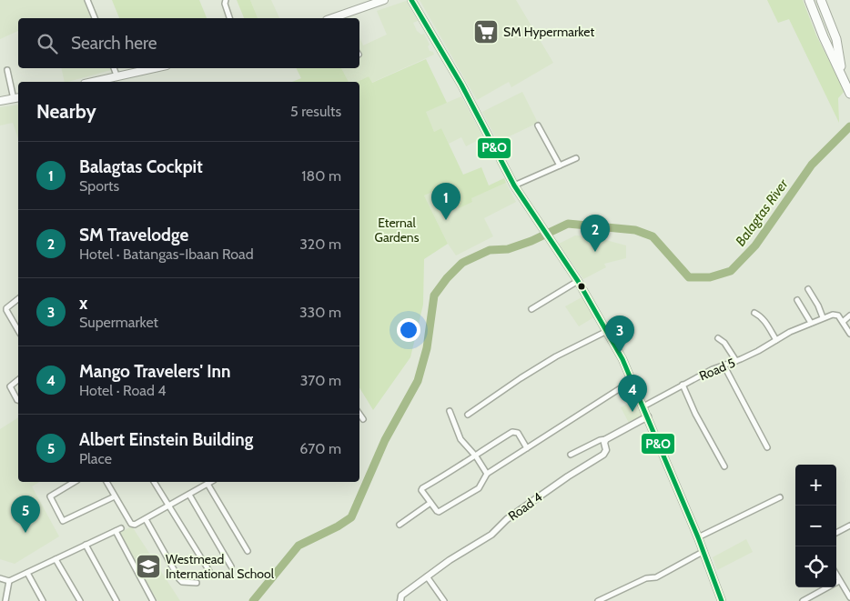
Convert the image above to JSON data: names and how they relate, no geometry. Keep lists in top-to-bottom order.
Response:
{
  "streets": {
    "street": ["Road 5", "Road 4"]
  },
  "water": ["Balagtas River"],
  "parks": ["Eternal Gardens"],
  "places": {
    "supermarket": ["SM Hypermarket"],
    "school or university": ["Westmead International School"]
  },
  "lines": ["transit line P&O"],
  "page": {
    "search": "Search here",
    "heading": ["Nearby", "5 results"],
    "list": [
      {
        "mark": "1",
        "name": "Balagtas Cockpit",
        "note": "Sports",
        "value": "180 m"
      },
      {
        "mark": "2",
        "name": "SM Travelodge",
        "note": "Hotel · Batangas-Ibaan Road",
        "value": "320 m"
      },
      {
        "mark": "3",
        "name": "x",
        "note": "Supermarket",
        "value": "330 m"
      },
      {
        "mark": "4",
        "name": "Mango Travelers' Inn",
        "note": "Hotel · Road 4",
        "value": "370 m"
      },
      {
        "mark": "5",
        "name": "Albert Einstein Building",
        "note": "Place",
        "value": "670 m"
      }
    ],
    "pins": [
      "1",
      "2",
      "3",
      "4",
      "5"
    ],
    "map_buttons": ["+", "−"]
  }
}
